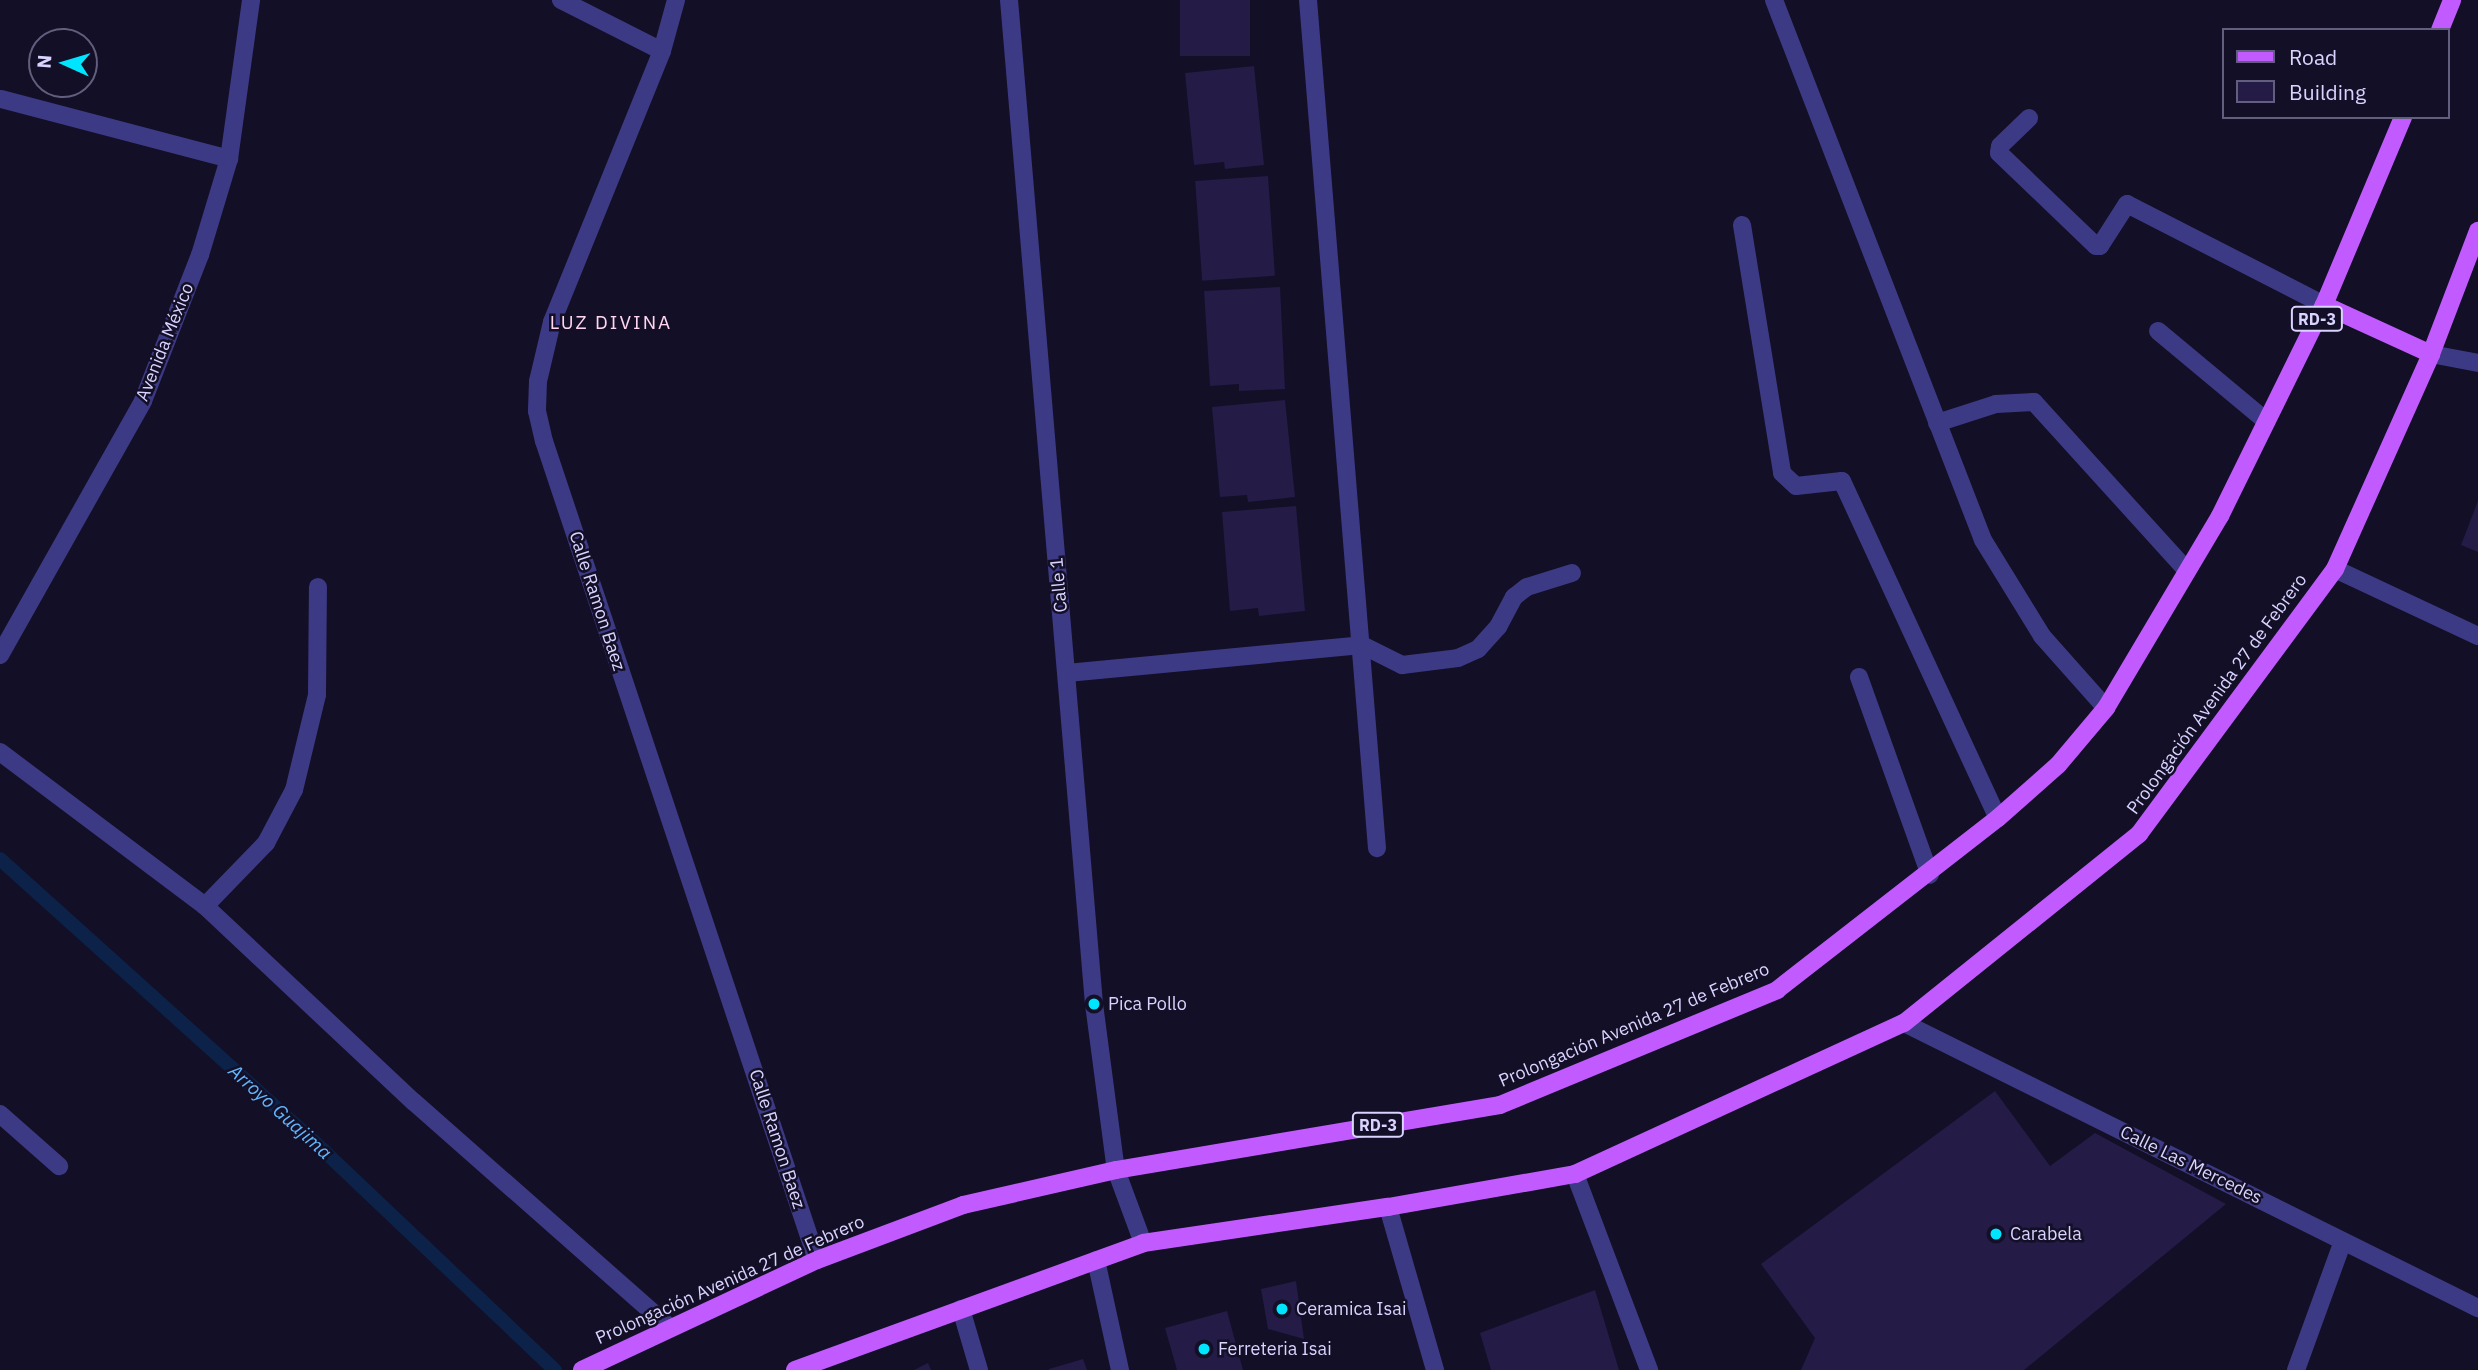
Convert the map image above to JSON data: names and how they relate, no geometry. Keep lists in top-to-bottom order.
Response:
{
  "streets": {
    "main road": ["RD-3", "Prolongación Avenida 27 de Febrero"],
    "street": [
      "Avenida México",
      "Calle 1",
      "Calle Ramon Baez",
      "Calle Las Mercedes"
    ]
  },
  "crossings": [
    ["Calle 1", "Prolongación Avenida 27 de Febrero"],
    ["Calle Ramon Baez", "Prolongación Avenida 27 de Febrero"],
    ["Prolongación Avenida 27 de Febrero", "Calle Las Mercedes"]
  ],
  "districts": ["LUZ DIVINA"],
  "water": ["Arroyo Guajima"],
  "places": [
    "Pica Pollo",
    "Carabela",
    "Ceramica Isai",
    "Ferreteria Isai"
  ],
  "legend": ["Road", "Building"],
  "north": "left"
}
